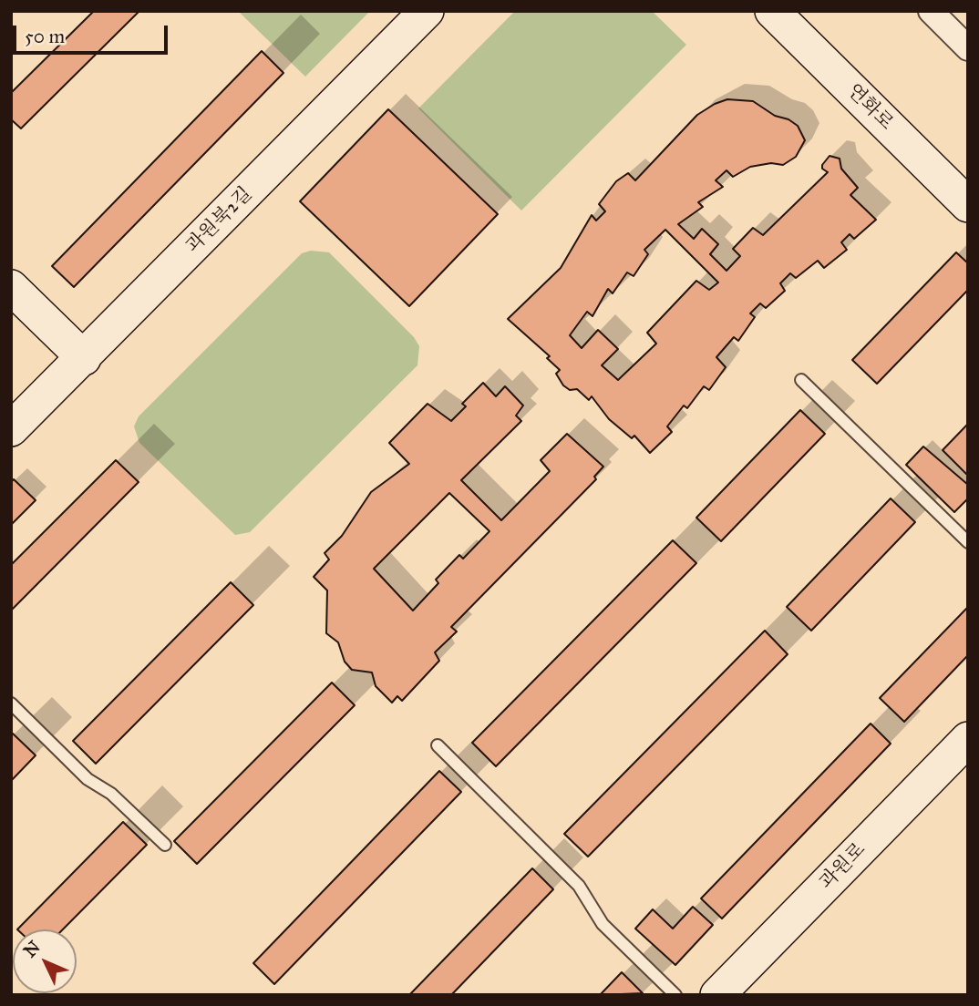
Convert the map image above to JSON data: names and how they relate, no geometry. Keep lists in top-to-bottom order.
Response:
{
  "streets": {
    "main road": ["연화로", "과원북2길", "과원로"]
  },
  "scale_bar": "50 m",
  "north": "top left"
}
